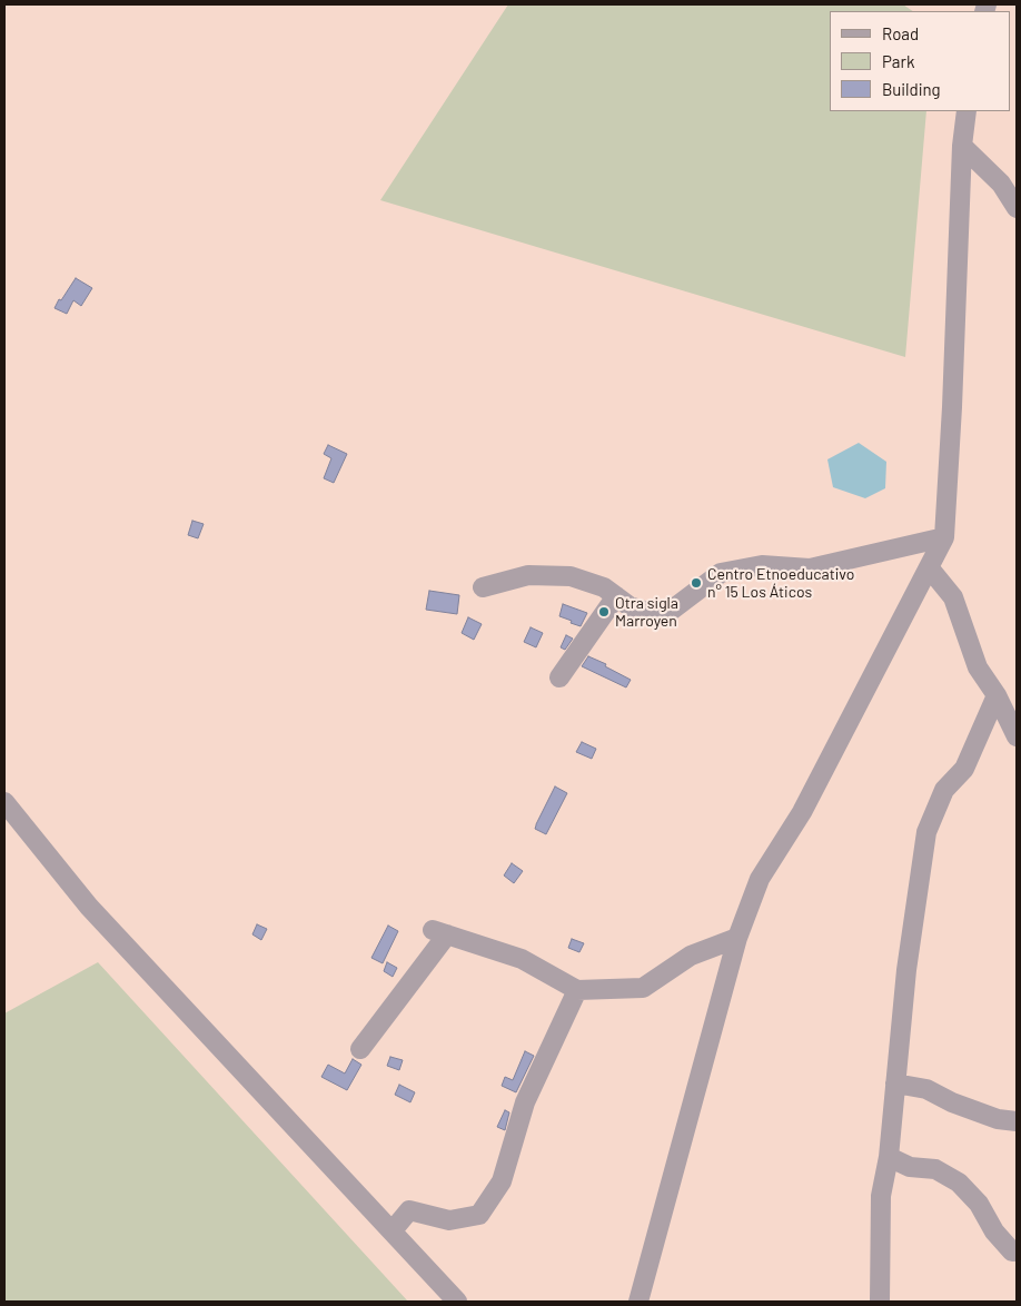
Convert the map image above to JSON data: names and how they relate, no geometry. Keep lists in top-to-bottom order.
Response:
{
  "places": ["Centro Etnoeducativo n° 15 Los Áticos", "Otra sigla Marroyen"],
  "legend": ["Road", "Park", "Building"]
}
